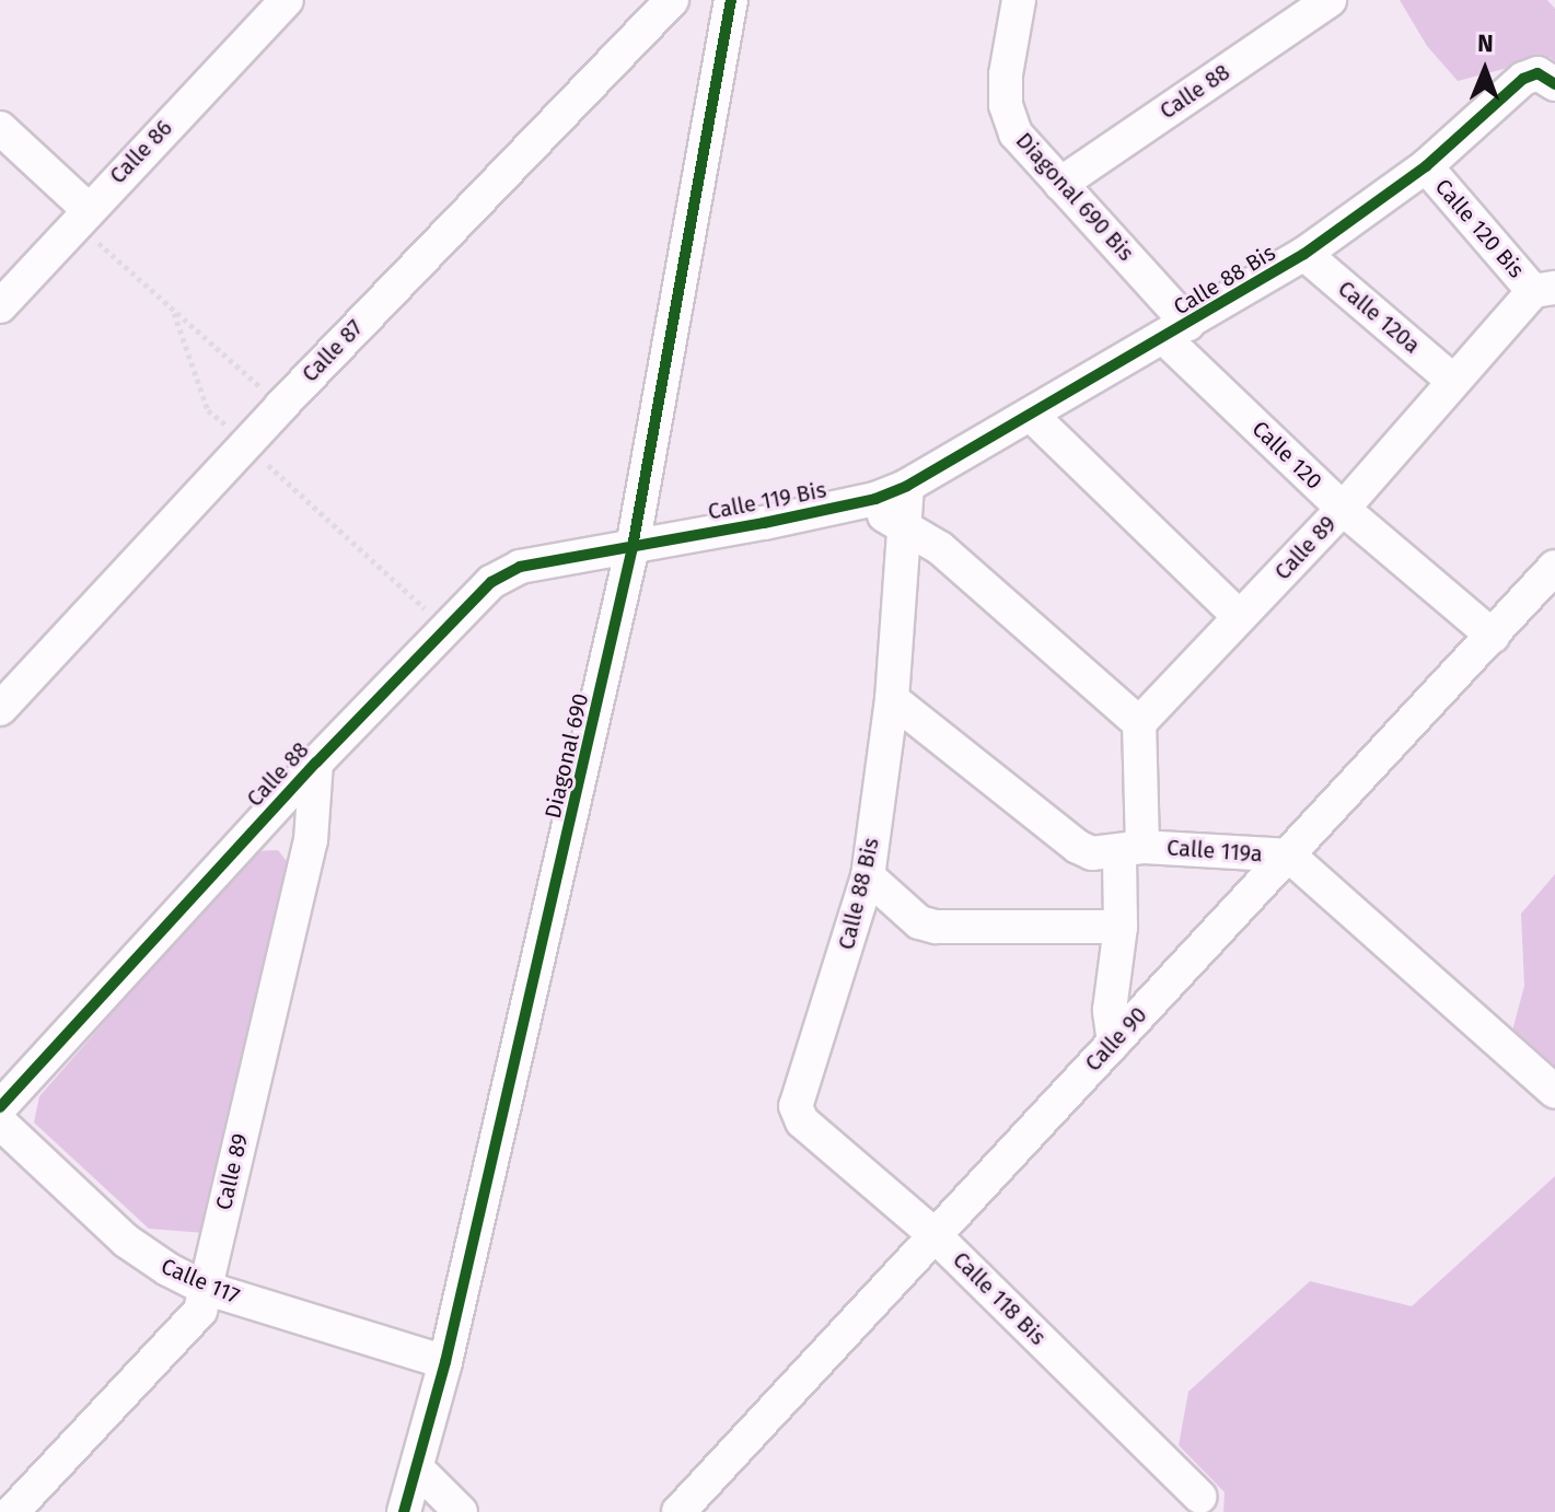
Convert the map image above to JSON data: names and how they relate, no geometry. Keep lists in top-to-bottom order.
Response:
{
  "streets": {
    "street": [
      "Calle 88",
      "Calle 86",
      "Diagonal 690 Bis",
      "Calle 120 Bis",
      "Calle 88 Bis",
      "Calle 120a",
      "Calle 87",
      "Calle 120",
      "Calle 119 Bis",
      "Calle 89",
      "Diagonal 690",
      "Calle 119a",
      "Calle 90",
      "Calle 117",
      "Calle 118 Bis"
    ]
  },
  "crossings": [
    ["Calle 88", "Diagonal 690 Bis"],
    ["Calle 88", "Calle 119 Bis"],
    ["Calle 88", "Calle 89"],
    ["Calle 88", "Diagonal 690"],
    ["Diagonal 690 Bis", "Calle 88 Bis"],
    ["Diagonal 690 Bis", "Calle 120"],
    ["Calle 120 Bis", "Calle 88 Bis"],
    ["Calle 120 Bis", "Calle 89"],
    ["Calle 88 Bis", "Calle 120a"],
    ["Calle 88 Bis", "Calle 120"],
    ["Calle 88 Bis", "Calle 119 Bis"],
    ["Calle 88 Bis", "Calle 119a"],
    ["Calle 88 Bis", "Calle 118 Bis"],
    ["Calle 120a", "Calle 89"],
    ["Calle 120", "Calle 89"],
    ["Calle 120", "Calle 90"],
    ["Calle 119 Bis", "Calle 89"],
    ["Calle 119 Bis", "Diagonal 690"],
    ["Calle 89", "Calle 117"],
    ["Diagonal 690", "Calle 117"],
    ["Calle 119a", "Calle 90"],
    ["Calle 90", "Calle 118 Bis"]
  ],
  "north": "top"
}
